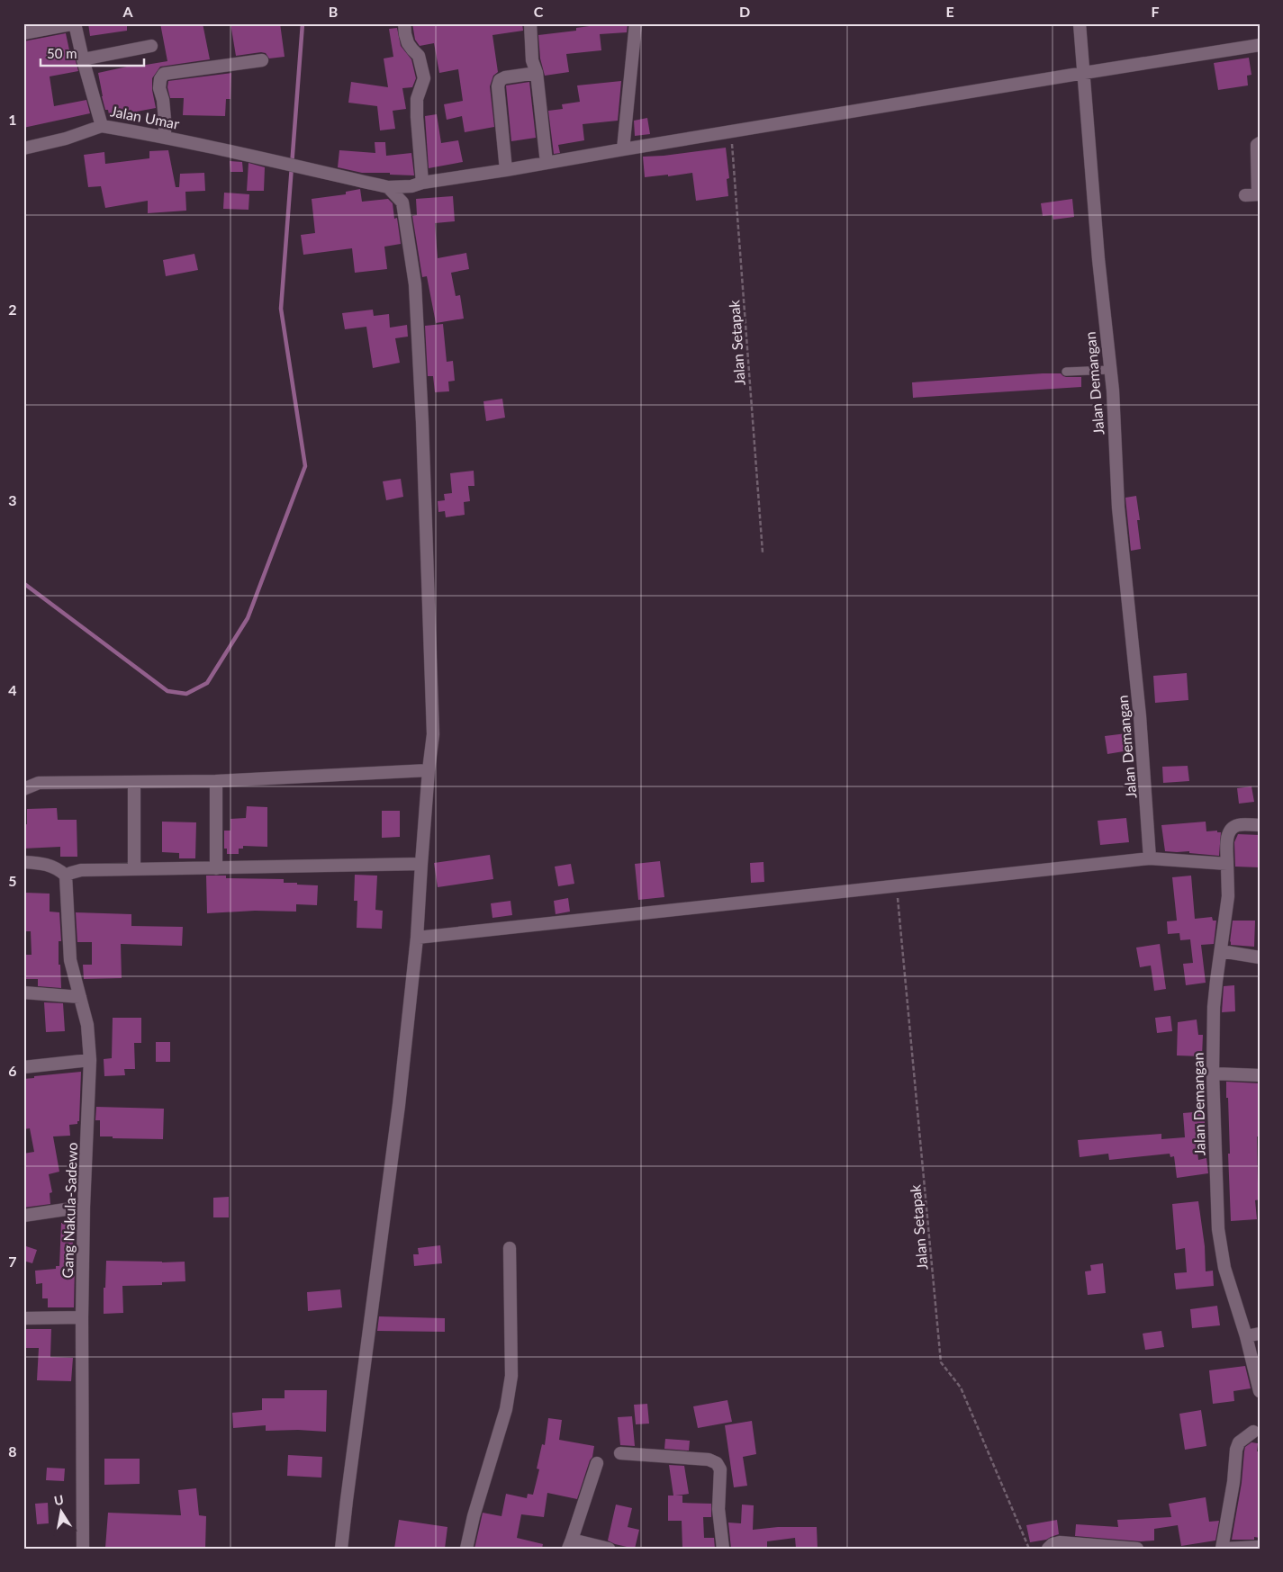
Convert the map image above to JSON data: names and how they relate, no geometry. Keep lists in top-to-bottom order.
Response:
{
  "streets": {
    "street": ["Jalan Umar", "Jalan Demangan", "Gang Nakula-Sadewo"],
    "path": ["Jalan Setapak"]
  },
  "crossings": [
    ["Jalan Umar", "Jalan Setapak"],
    ["Jalan Umar", "Jalan Demangan"]
  ],
  "scale_bar": "50 m",
  "north": "top",
  "grid": {
    "columns": [
      "A",
      "B",
      "C",
      "D",
      "E",
      "F"
    ],
    "rows": [
      "1",
      "2",
      "3",
      "4",
      "5",
      "6",
      "7",
      "8"
    ]
  }
}
